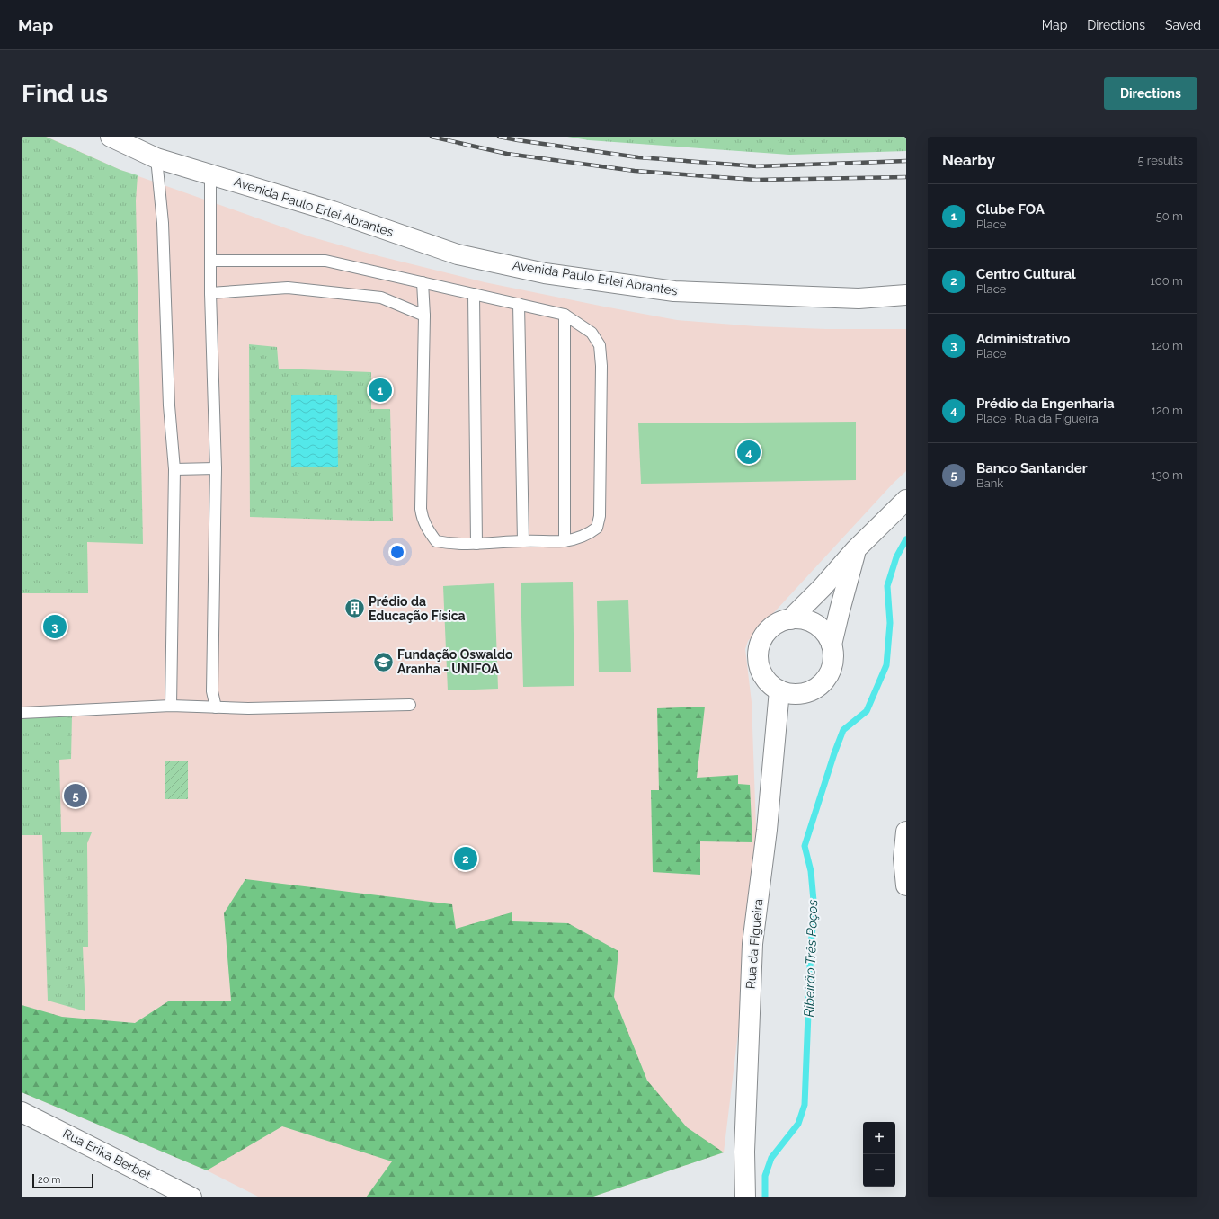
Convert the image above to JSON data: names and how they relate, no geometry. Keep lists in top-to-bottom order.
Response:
{
  "streets": {
    "street": ["Avenida Paulo Erlei Abrantes", "Rua da Figueira", "Rua Erika Berbet"]
  },
  "water": ["Ribeirão Três Poços"],
  "places": {
    "building": ["Prédio da Educação Física"],
    "school or university": ["Fundação Oswaldo Aranha - UNIFOA"]
  },
  "scale_bar": "20 m",
  "page": {
    "header": "Map",
    "nav": ["Map", "Directions", "Saved"],
    "buttons": "Directions",
    "title": "Find us",
    "heading": ["Nearby", "5 results"],
    "list": [
      {
        "mark": "1",
        "name": "Clube FOA",
        "note": "Place",
        "value": "50 m"
      },
      {
        "mark": "2",
        "name": "Centro Cultural",
        "note": "Place",
        "value": "100 m"
      },
      {
        "mark": "3",
        "name": "Administrativo",
        "note": "Place",
        "value": "120 m"
      },
      {
        "mark": "4",
        "name": "Prédio da Engenharia",
        "note": "Place · Rua da Figueira",
        "value": "120 m"
      },
      {
        "mark": "5",
        "name": "Banco Santander",
        "note": "Bank",
        "value": "130 m"
      }
    ],
    "pins": [
      "1",
      "4",
      "3",
      "5",
      "2"
    ],
    "map_buttons": ["+", "−"],
    "scale": "20 m"
  }
}
